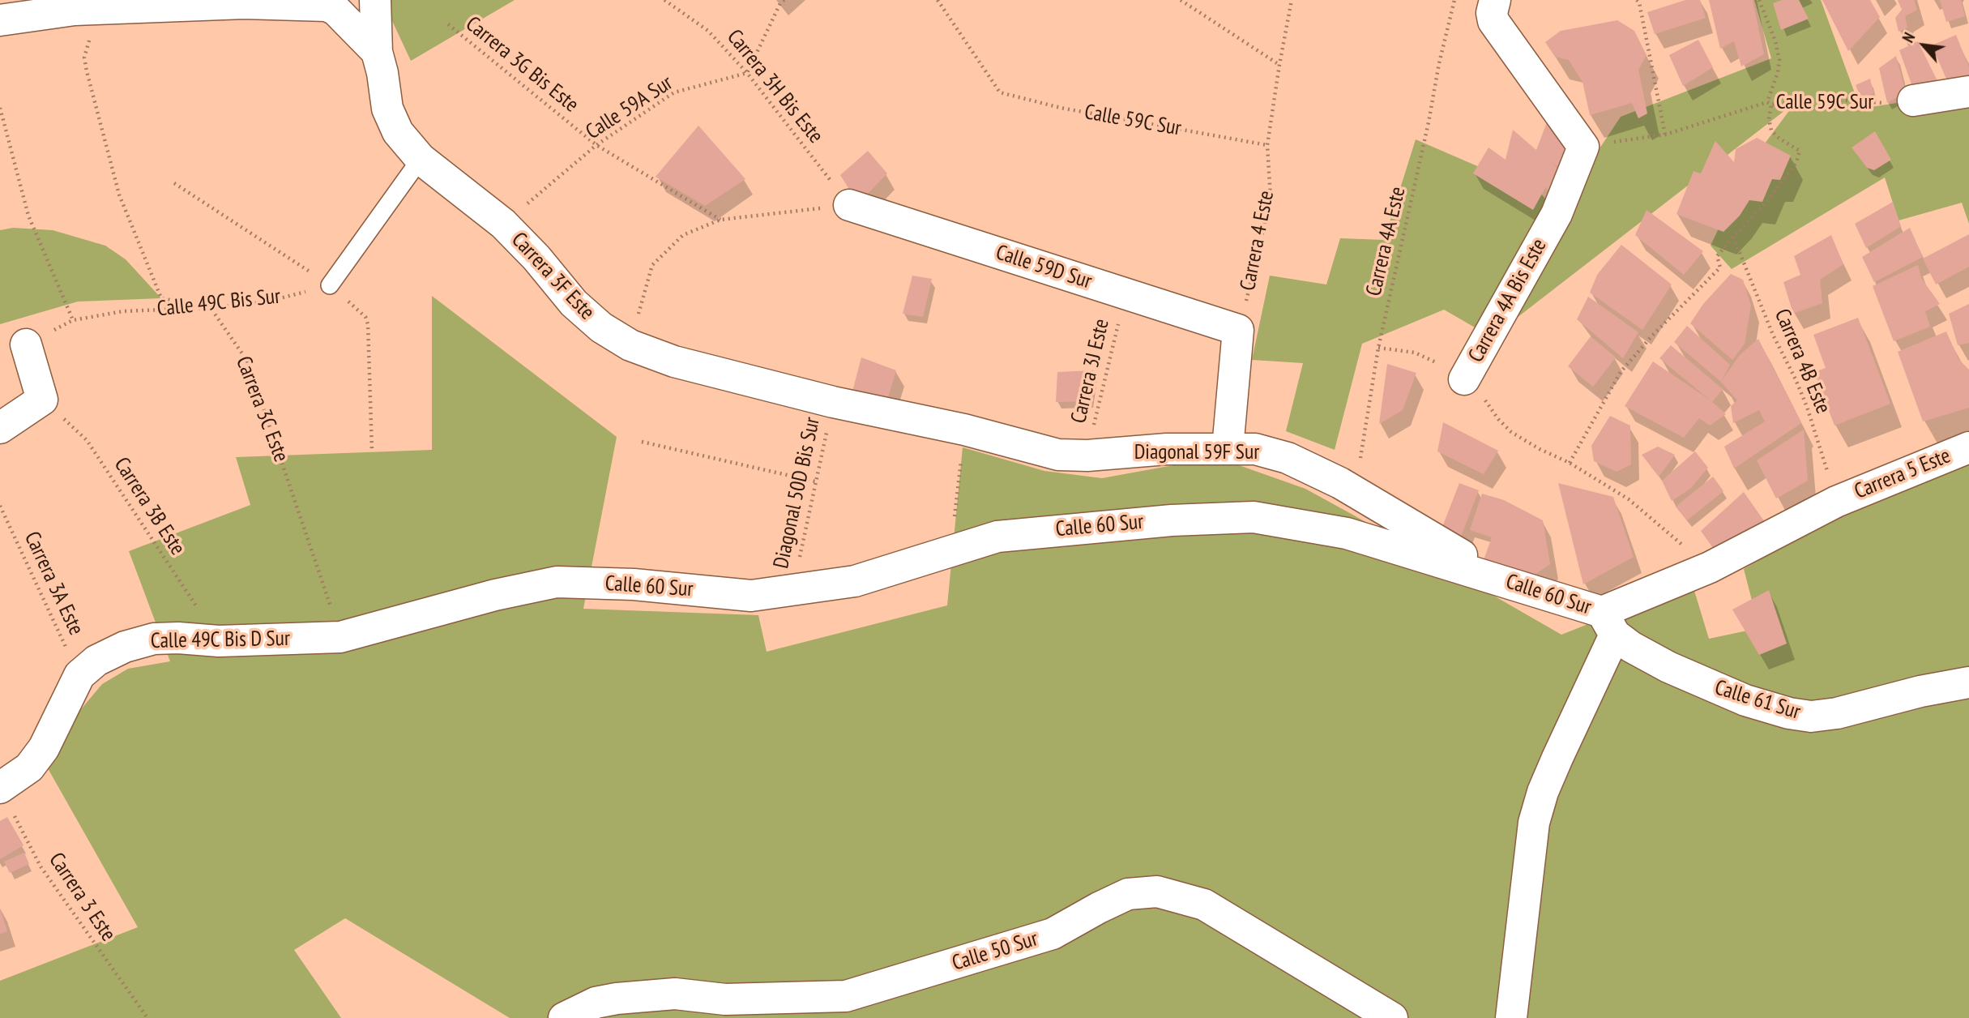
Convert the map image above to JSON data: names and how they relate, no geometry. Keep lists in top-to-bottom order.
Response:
{
  "streets": {
    "street": [
      "Calle 59D Sur",
      "Carrera 3F Este",
      "Carrera 4A Bis Este",
      "Diagonal 59F Sur",
      "Carrera 5 Este",
      "Calle 60 Sur",
      "Calle 49C Bis D Sur",
      "Calle 61 Sur",
      "Calle 50 Sur"
    ],
    "path": [
      "Carrera 3G Bis Este",
      "Carrera 3H Bis Este",
      "Calle 59C Sur",
      "Calle 59A Sur",
      "Carrera 4 Este",
      "Carrera 4A Este",
      "Calle 49C Bis Sur",
      "Carrera 4B Este",
      "Carrera 3J Este",
      "Carrera 3C Este",
      "Diagonal 50D Bis Sur",
      "Carrera 3B Este",
      "Carrera 3A Este",
      "Carrera 3 Este"
    ]
  },
  "crossings": [
    ["Carrera 3G Bis Este", "Calle 59A Sur"],
    ["Carrera 3H Bis Este", "Calle 59A Sur"],
    ["Carrera 3H Bis Este", "Calle 59D Sur"],
    ["Calle 59C Sur", "Carrera 4 Este"],
    ["Calle 59C Sur", "Carrera 4A Bis Este"],
    ["Calle 59A Sur", "Carrera 3F Este"],
    ["Carrera 4 Este", "Calle 59D Sur"],
    ["Carrera 4A Este", "Diagonal 59F Sur"],
    ["Calle 59D Sur", "Carrera 3J Este"],
    ["Carrera 3F Este", "Diagonal 59F Sur"],
    ["Carrera 3F Este", "Diagonal 50D Bis Sur"],
    ["Carrera 4A Bis Este", "Calle 60 Sur"],
    ["Calle 49C Bis Sur", "Carrera 3C Este"],
    ["Carrera 4B Este", "Carrera 5 Este"],
    ["Carrera 4B Este", "Calle 60 Sur"],
    ["Carrera 3J Este", "Diagonal 59F Sur"],
    ["Carrera 3C Este", "Calle 60 Sur"],
    ["Carrera 3C Este", "Calle 49C Bis D Sur"],
    ["Diagonal 59F Sur", "Calle 60 Sur"],
    ["Carrera 5 Este", "Calle 60 Sur"],
    ["Diagonal 50D Bis Sur", "Calle 60 Sur"],
    ["Carrera 3B Este", "Calle 49C Bis D Sur"],
    ["Calle 60 Sur", "Calle 49C Bis D Sur"],
    ["Calle 60 Sur", "Calle 61 Sur"],
    ["Carrera 3A Este", "Calle 49C Bis D Sur"],
    ["Calle 49C Bis D Sur", "Carrera 3 Este"]
  ],
  "north": "top left"
}
